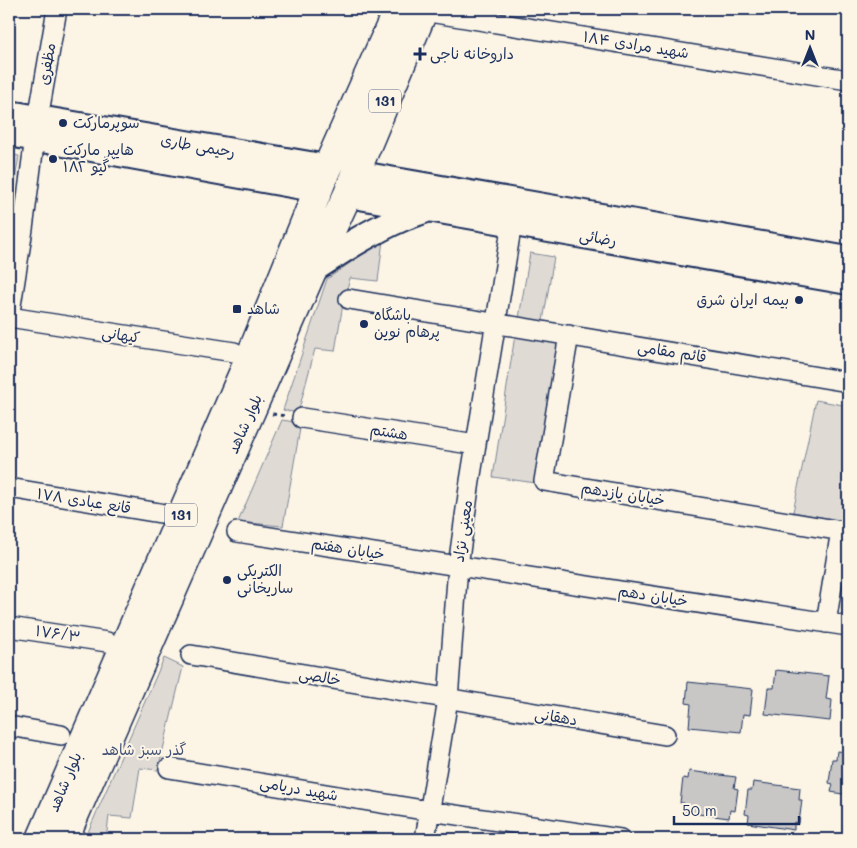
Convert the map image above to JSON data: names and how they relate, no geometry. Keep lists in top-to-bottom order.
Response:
{
  "streets": {
    "main road": [
      "131",
      "رحیمی طاری",
      "رضائی",
      "بلوار شاهد"
    ],
    "street": [
      "شهید مرادی ۱۸۴",
      "مظفری",
      "کیهانی",
      "قائم مقامی",
      "هشتم",
      "خیابان یازدهم",
      "قانع عبادی ۱۷۸",
      "معینی نژاد",
      "خیابان هفتم",
      "خیابان دهم",
      "۱۷۶/۳",
      "خالصی",
      "دهقانی",
      "شهید دریامی"
    ]
  },
  "crossings": [
    ["شهید مرادی ۱۸۴", "بلوار شاهد"],
    ["مظفری", "رحیمی طاری"],
    ["مظفری", "کیهانی"],
    ["رحیمی طاری", "بلوار شاهد"],
    ["رضائی", "بلوار شاهد"],
    ["رضائی", "معینی نژاد"],
    ["قائم مقامی", "خیابان یازدهم"],
    ["قائم مقامی", "معینی نژاد"],
    ["هشتم", "معینی نژاد"],
    ["معینی نژاد", "خیابان هفتم"],
    ["معینی نژاد", "خیابان دهم"],
    ["معینی نژاد", "خالصی"],
    ["معینی نژاد", "دهقانی"],
    ["معینی نژاد", "شهید دریامی"],
    ["خیابان هفتم", "خیابان دهم"],
    ["خالصی", "دهقانی"]
  ],
  "parks": ["گذر سبز شاهد"],
  "places": {
    "health": ["داروخانه ناجی"],
    "other": [
      "سوپرمارکت",
      "هایپر مارکت گیو ١٨٢",
      "بیمه ایران شرق",
      "باشگاه پرهام نوین",
      "الکتریکی ساریخانی"
    ],
    "transit": ["شاهد"]
  },
  "scale_bar": "50 m",
  "north": "top"
}
